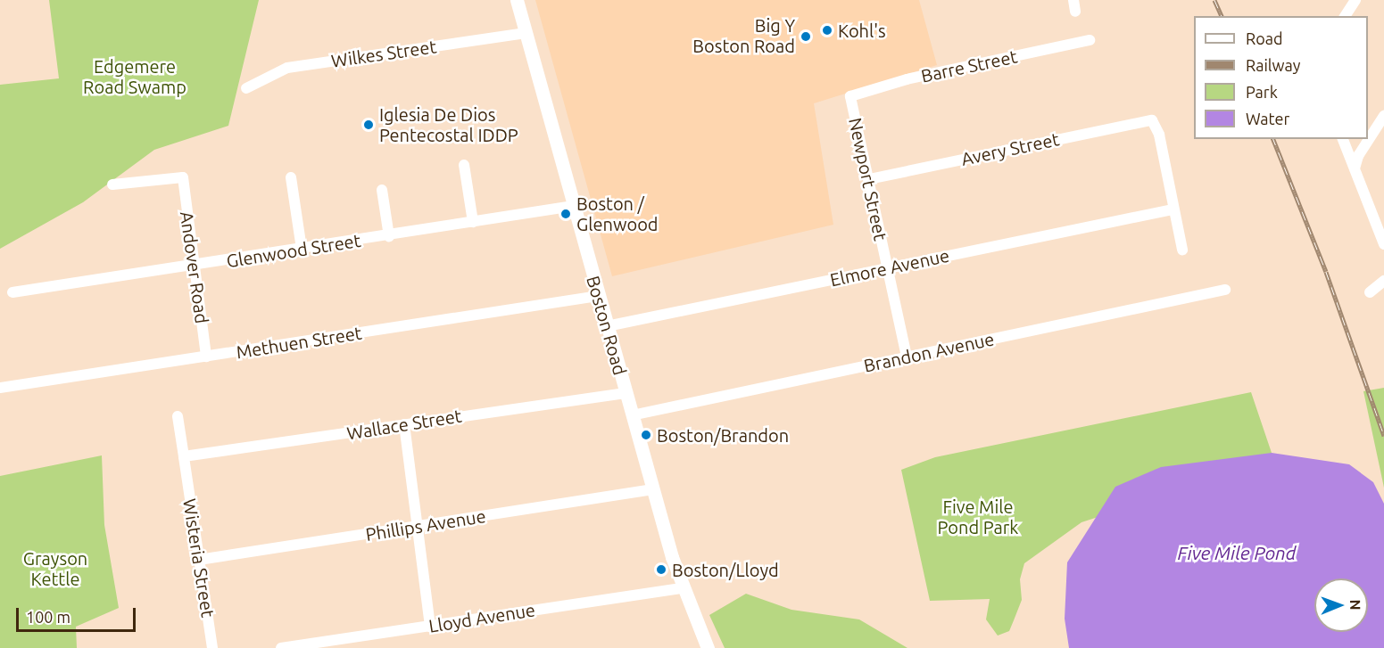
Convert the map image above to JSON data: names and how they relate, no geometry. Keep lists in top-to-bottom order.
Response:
{
  "streets": {
    "main road": ["Boston Road"],
    "street": [
      "Wilkes Street",
      "Barre Street",
      "Avery Street",
      "Newport Street",
      "Glenwood Street",
      "Andover Road",
      "Elmore Avenue",
      "Methuen Street",
      "Brandon Avenue",
      "Wallace Street",
      "Phillips Avenue",
      "Wisteria Street",
      "Lloyd Avenue"
    ]
  },
  "crossings": [
    ["Wilkes Street", "Boston Road"],
    ["Barre Street", "Newport Street"],
    ["Avery Street", "Newport Street"],
    ["Avery Street", "Elmore Avenue"],
    ["Newport Street", "Elmore Avenue"],
    ["Newport Street", "Brandon Avenue"],
    ["Glenwood Street", "Andover Road"],
    ["Glenwood Street", "Boston Road"],
    ["Andover Road", "Methuen Street"],
    ["Elmore Avenue", "Boston Road"],
    ["Boston Road", "Methuen Street"],
    ["Boston Road", "Brandon Avenue"],
    ["Boston Road", "Wallace Street"],
    ["Boston Road", "Phillips Avenue"],
    ["Boston Road", "Lloyd Avenue"],
    ["Wallace Street", "Wisteria Street"],
    ["Phillips Avenue", "Wisteria Street"]
  ],
  "water": ["Five Mile Pond"],
  "parks": ["Edgemere Road Swamp", "Five Mile Pond Park", "Grayson Kettle"],
  "places": [
    "Kohl's",
    "Big Y Boston Road",
    "Iglesia De Dios Pentecostal IDDP",
    "Boston / Glenwood",
    "Boston/Brandon",
    "Boston/Lloyd"
  ],
  "legend": [
    "Road",
    "Railway",
    "Park",
    "Water"
  ],
  "scale_bar": "100 m",
  "north": "right"
}
